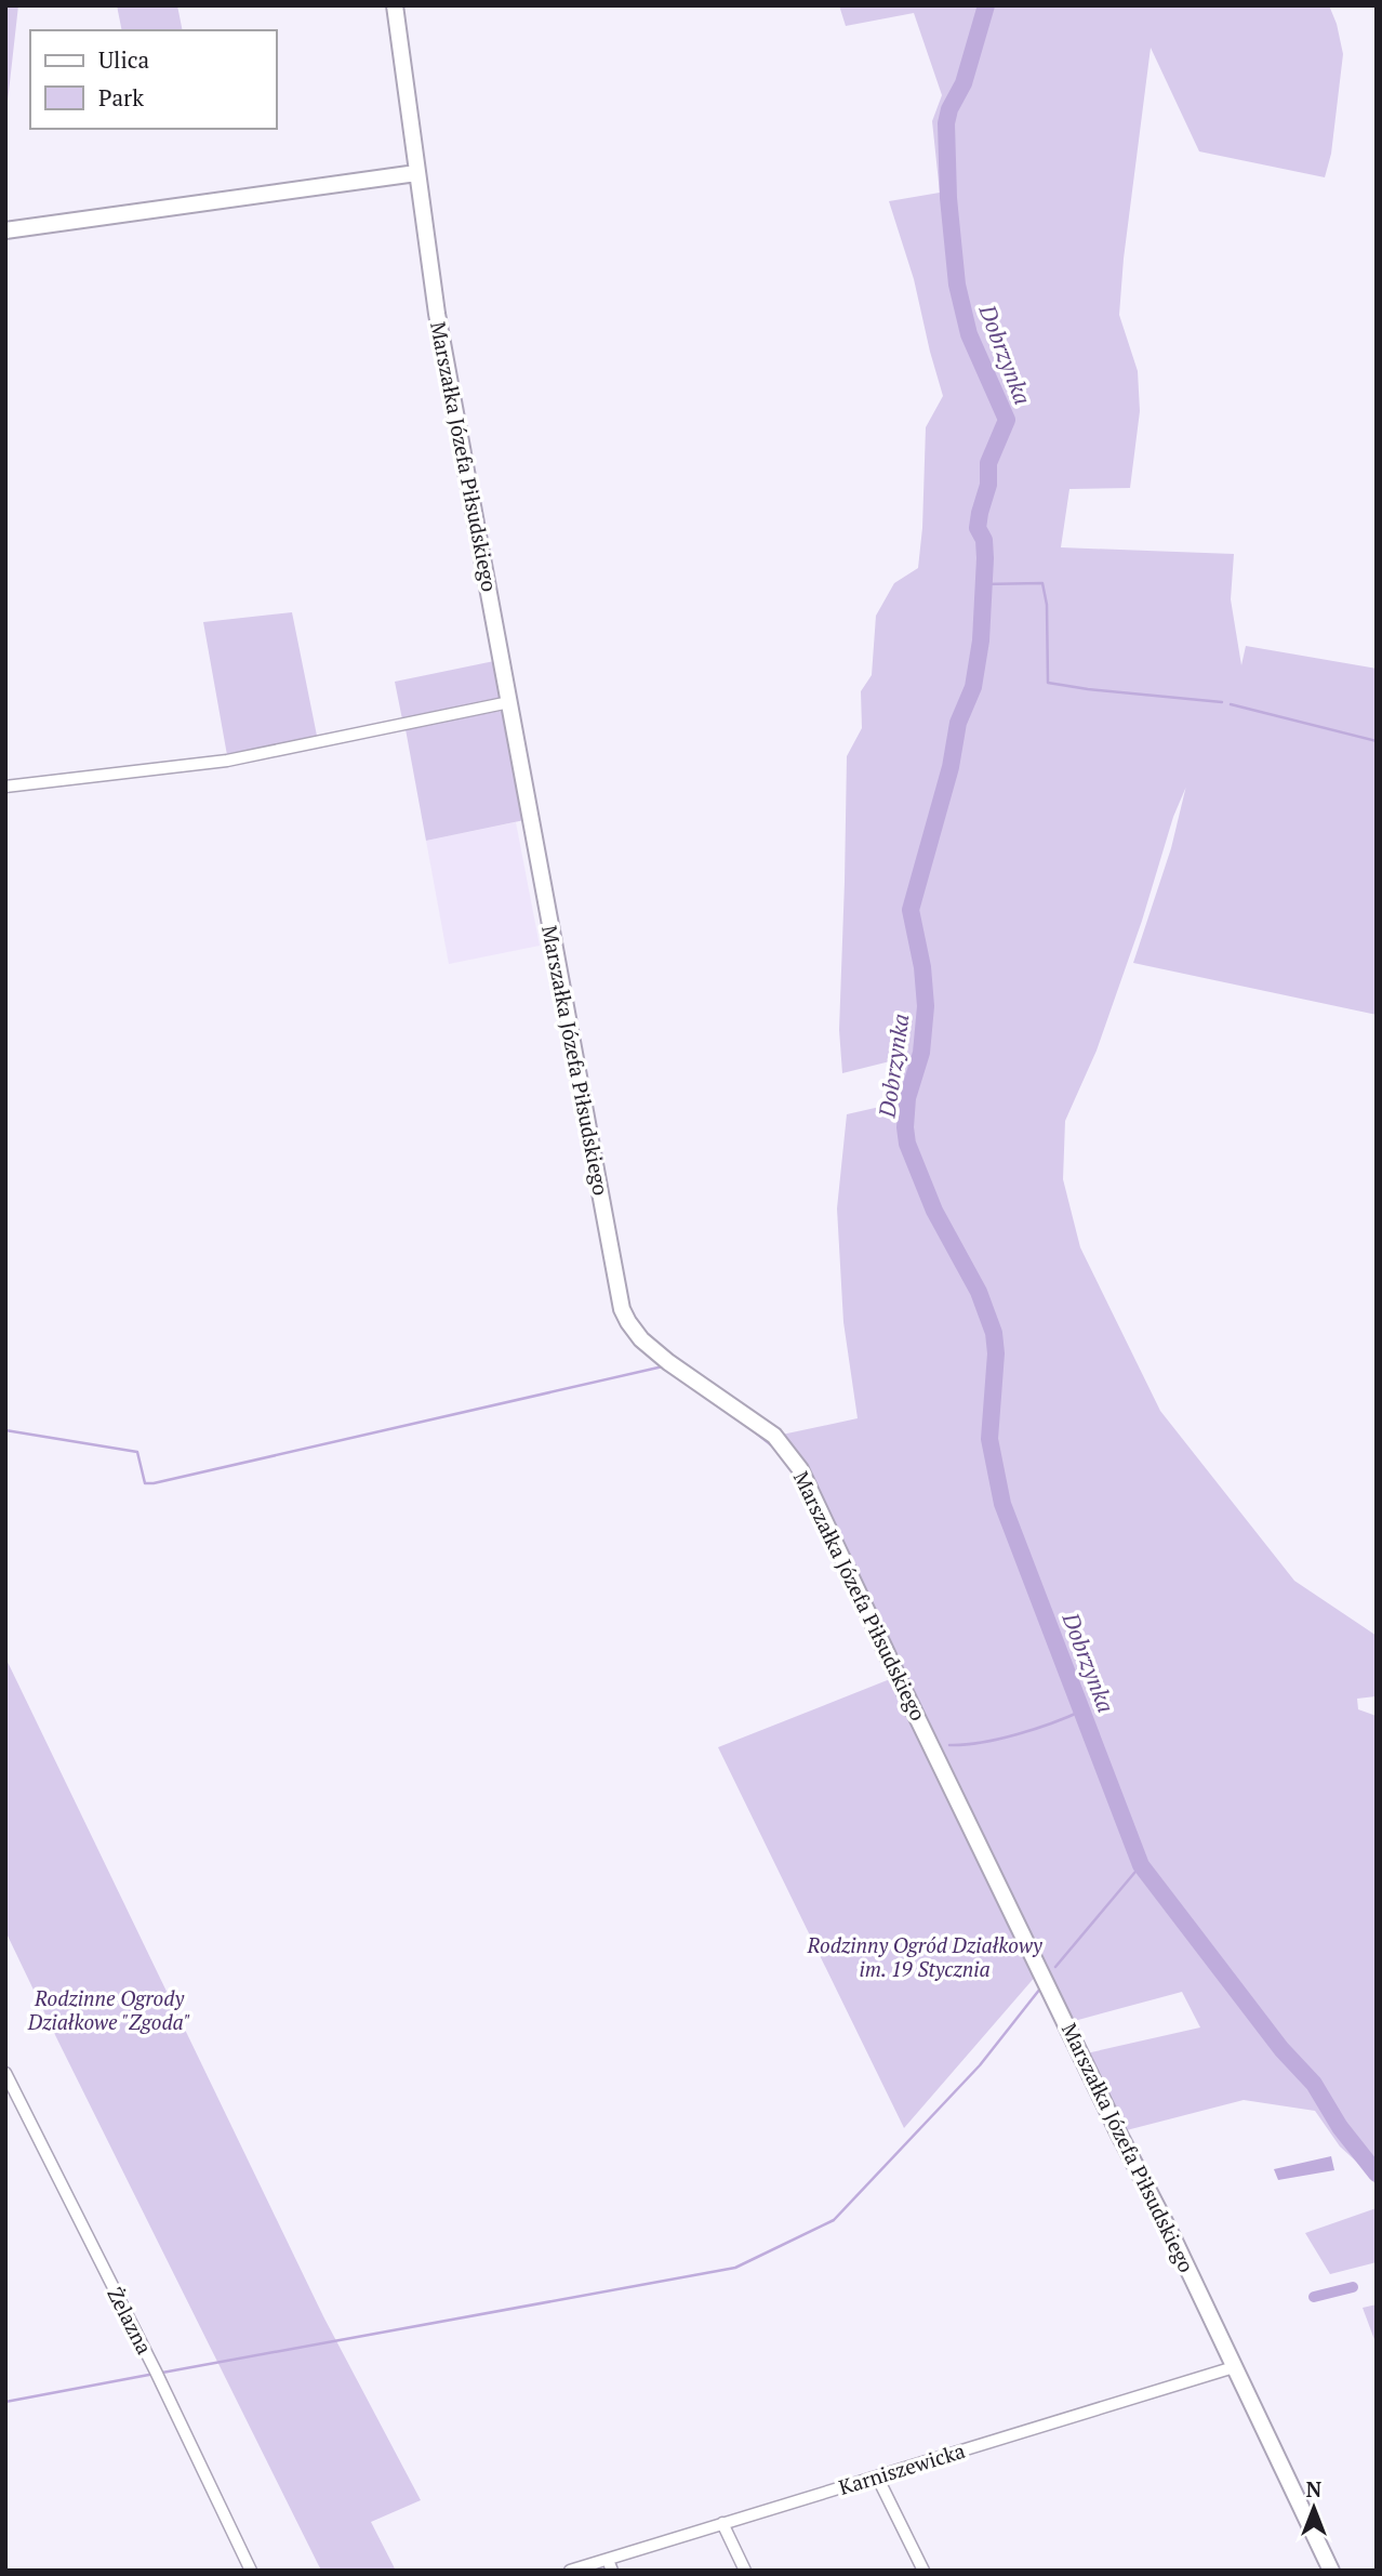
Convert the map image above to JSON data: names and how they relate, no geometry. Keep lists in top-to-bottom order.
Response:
{
  "streets": {
    "street": ["Marszałka Józefa Piłsudskiego", "Żelazna", "Karniszewicka"]
  },
  "crossings": [
    ["Marszałka Józefa Piłsudskiego", "Karniszewicka"]
  ],
  "water": ["Dobrzynka"],
  "parks": ["Rodzinny Ogród Działkowy im. 19 Stycznia", "Rodzinne Ogrody Działkowe \"Zgoda\""],
  "legend": ["Ulica", "Park"],
  "north": "top"
}
